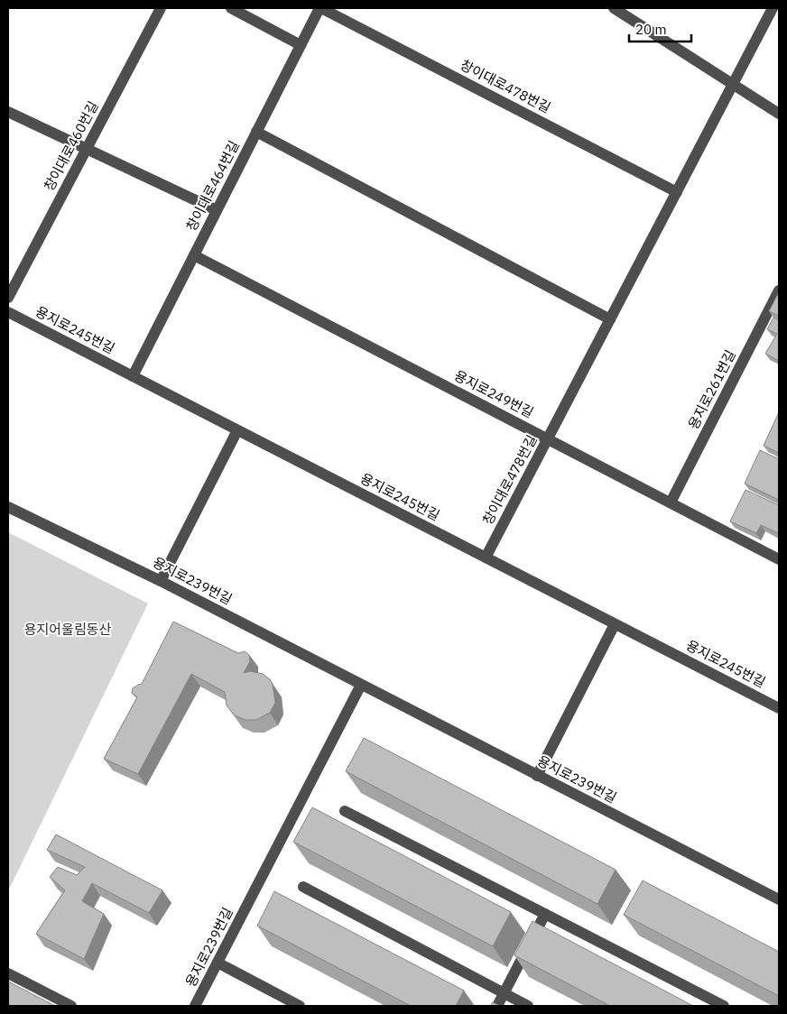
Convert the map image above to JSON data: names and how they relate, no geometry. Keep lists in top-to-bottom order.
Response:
{
  "streets": {
    "street": [
      "창이대로478번길",
      "창이대로460번길",
      "창이대로464번길",
      "용지로245번길",
      "용지로261번길",
      "용지로249번길",
      "용지로239번길"
    ]
  },
  "crossings": [
    ["창이대로478번길", "창이대로464번길"],
    ["창이대로478번길", "용지로245번길"],
    ["창이대로478번길", "용지로249번길"],
    ["창이대로464번길", "용지로245번길"],
    ["창이대로464번길", "용지로249번길"],
    ["용지로261번길", "용지로249번길"]
  ],
  "parks": ["용지어울림동산"],
  "scale_bar": "20 m"
}
